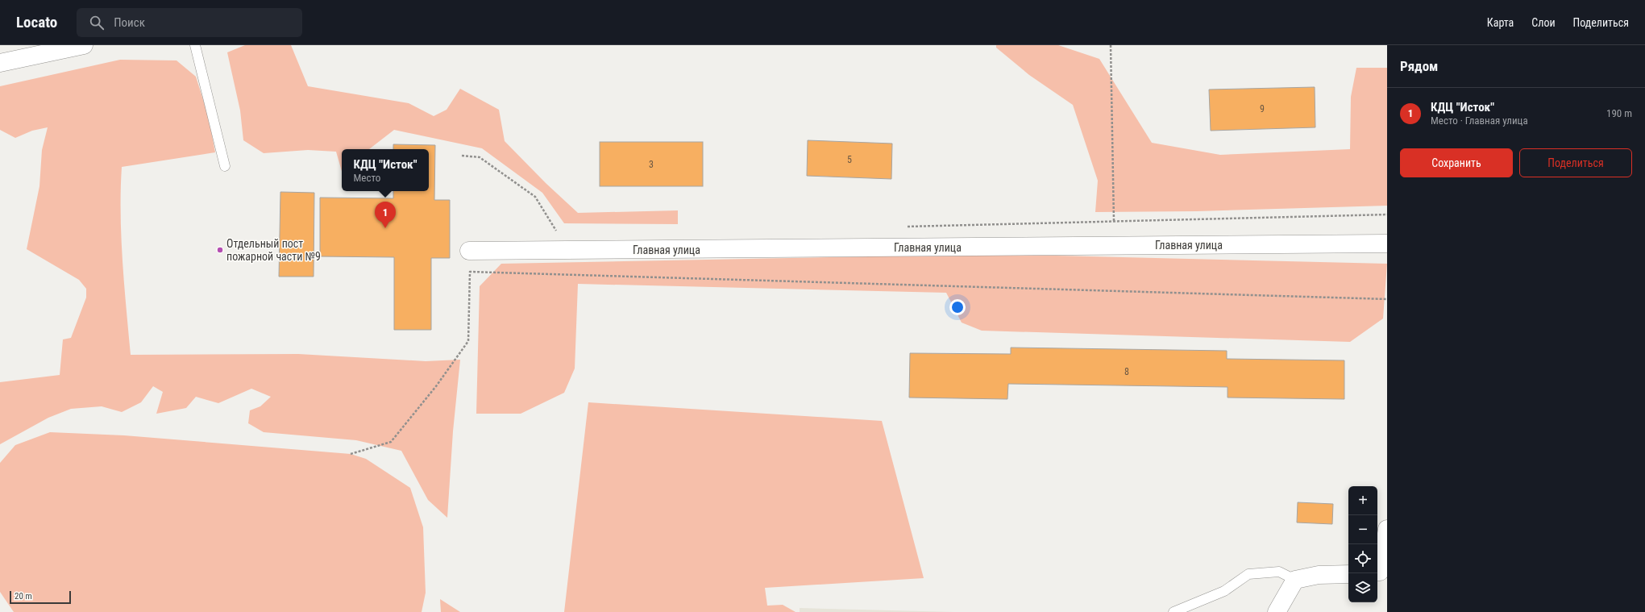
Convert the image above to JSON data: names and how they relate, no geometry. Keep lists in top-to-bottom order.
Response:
{
  "streets": {
    "street": ["Главная улица"]
  },
  "places": ["Отдельный пост пожарной части №9"],
  "house_numbers": [
    "9",
    "5",
    "3",
    "8"
  ],
  "scale_bar": "20 m",
  "page": {
    "header": "Locato",
    "search": "Поиск",
    "nav": ["Карта", "Слои", "Поделиться"],
    "heading": "Рядом",
    "list": [
      {
        "mark": "1",
        "name": "КДЦ \"Исток\"",
        "note": "Место · Главная улица",
        "value": "190 m"
      }
    ],
    "buttons": ["Сохранить", "Поделиться"],
    "popup": ["КДЦ \"Исток\"", "Место"],
    "pins": "1",
    "map_buttons": ["+", "−"],
    "scale": "20 m"
  }
}
